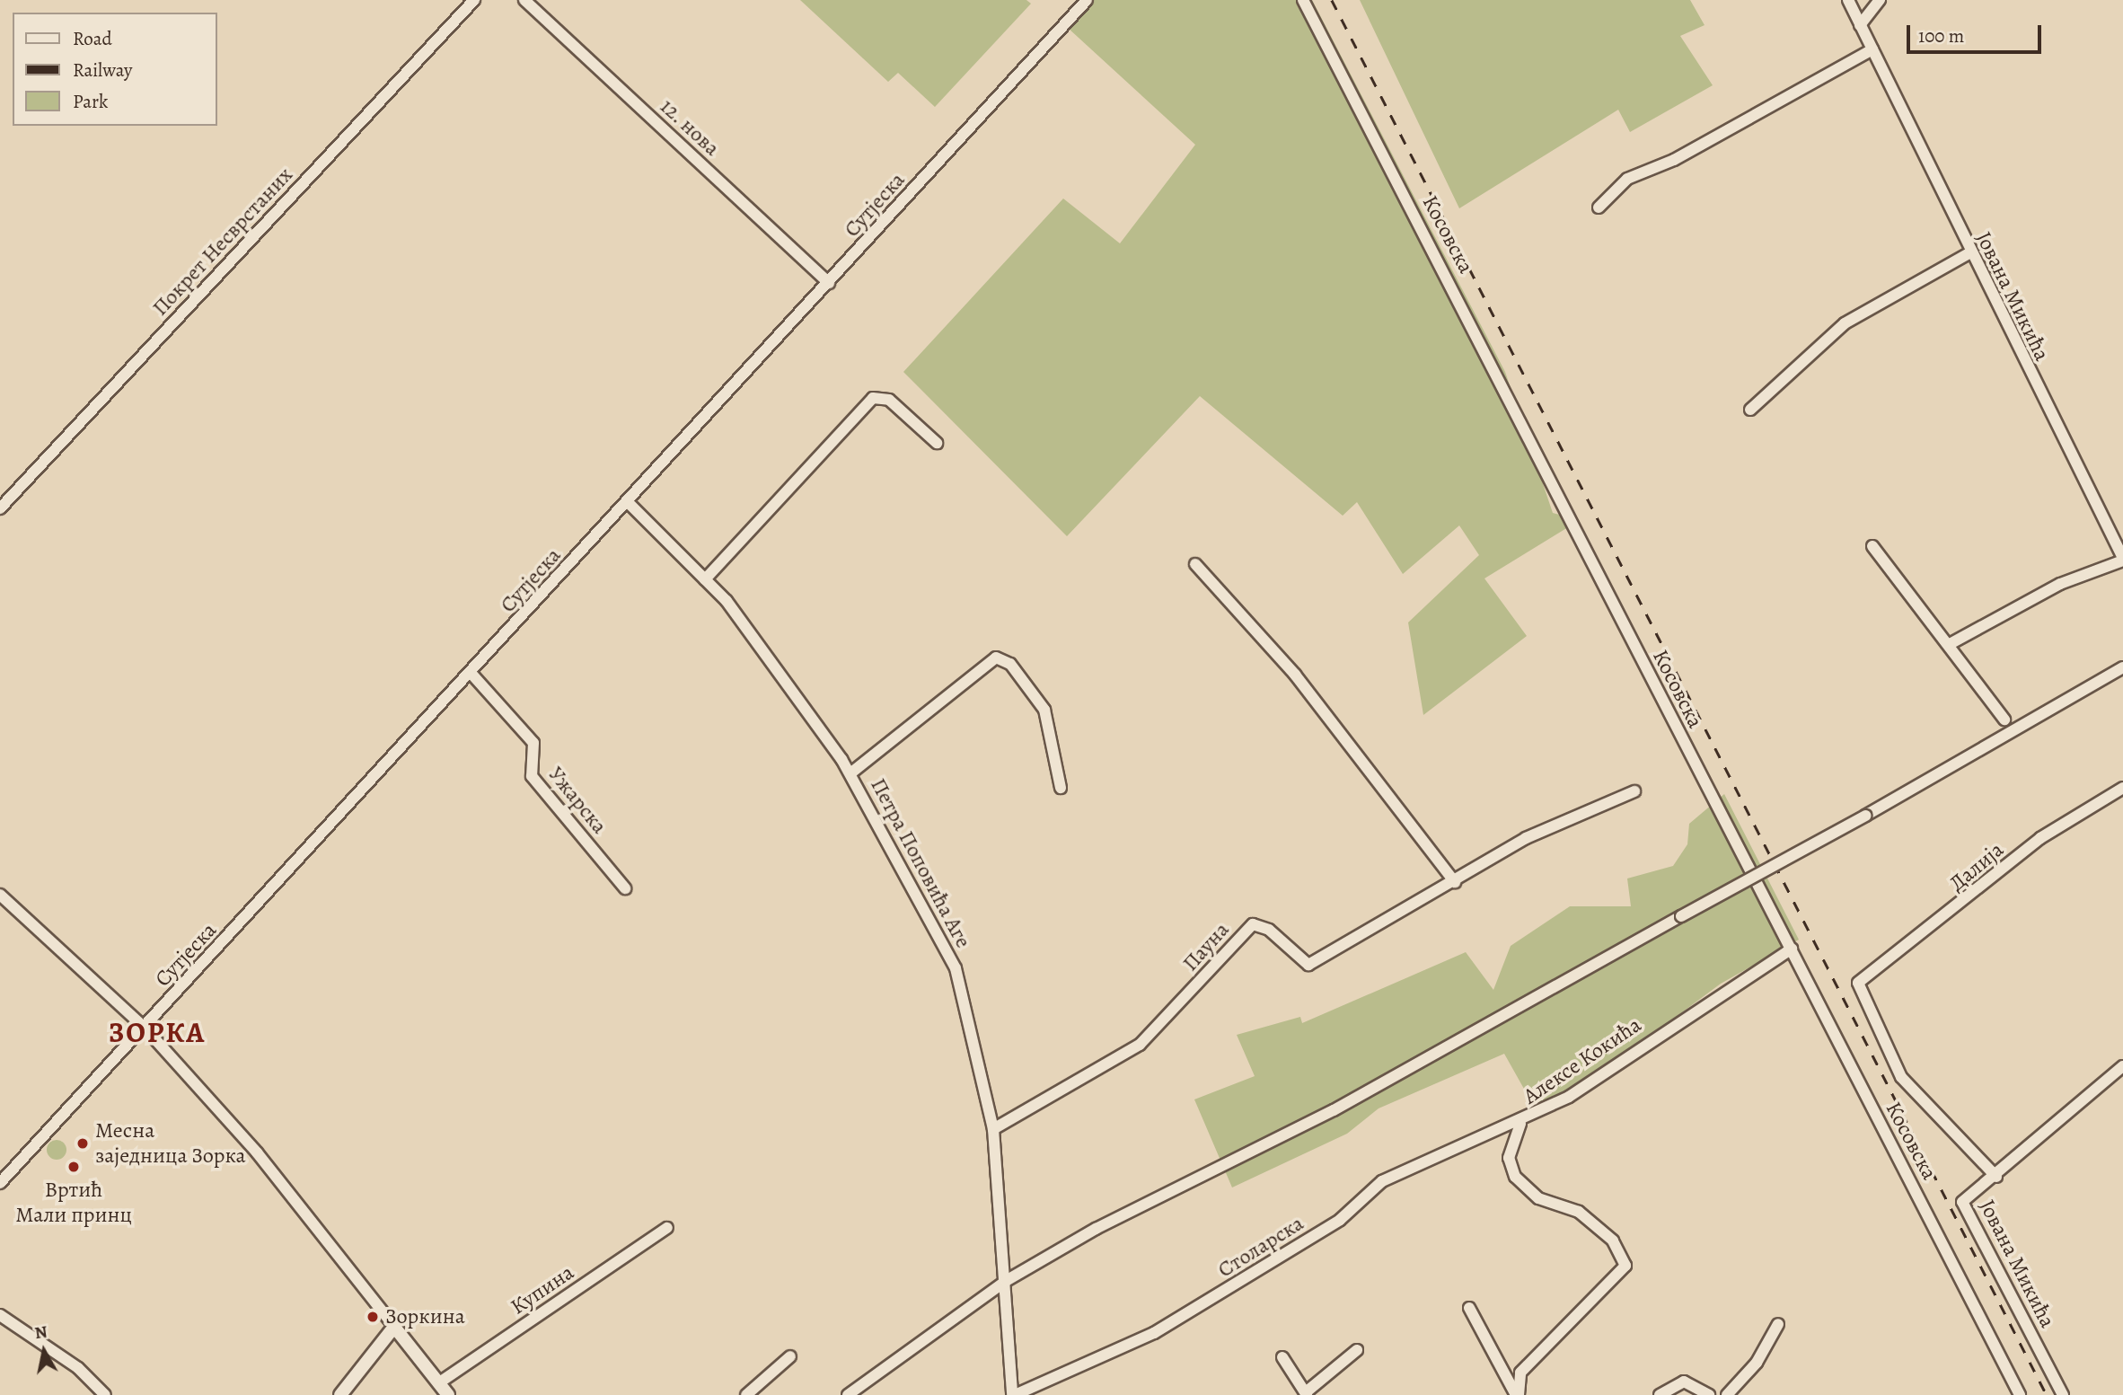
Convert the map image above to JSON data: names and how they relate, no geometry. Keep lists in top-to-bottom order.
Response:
{
  "streets": {
    "street": [
      "12. нова",
      "Сутјеска",
      "Косовска",
      "Покрет Несврстаних",
      "Јована Микића",
      "Ужарска",
      "Петра Поповића Аге",
      "Далија",
      "Пауна",
      "Алексе Кокића",
      "Столарска",
      "Купина"
    ]
  },
  "crossings": [
    ["12. нова", "Сутјеска"],
    ["Сутјеска", "Ужарска"],
    ["Сутјеска", "Петра Поповића Аге"],
    ["Косовска", "Алексе Кокића"],
    ["Јована Микића", "Далија"],
    ["Петра Поповића Аге", "Пауна"],
    ["Петра Поповића Аге", "Столарска"],
    ["Алексе Кокића", "Столарска"]
  ],
  "districts": ["ЗОРКА"],
  "places": ["Месна заједница Зорка", "Вртић Мали принц", "Зоркина"],
  "legend": ["Road", "Railway", "Park"],
  "scale_bar": "100 m",
  "north": "top"
}
